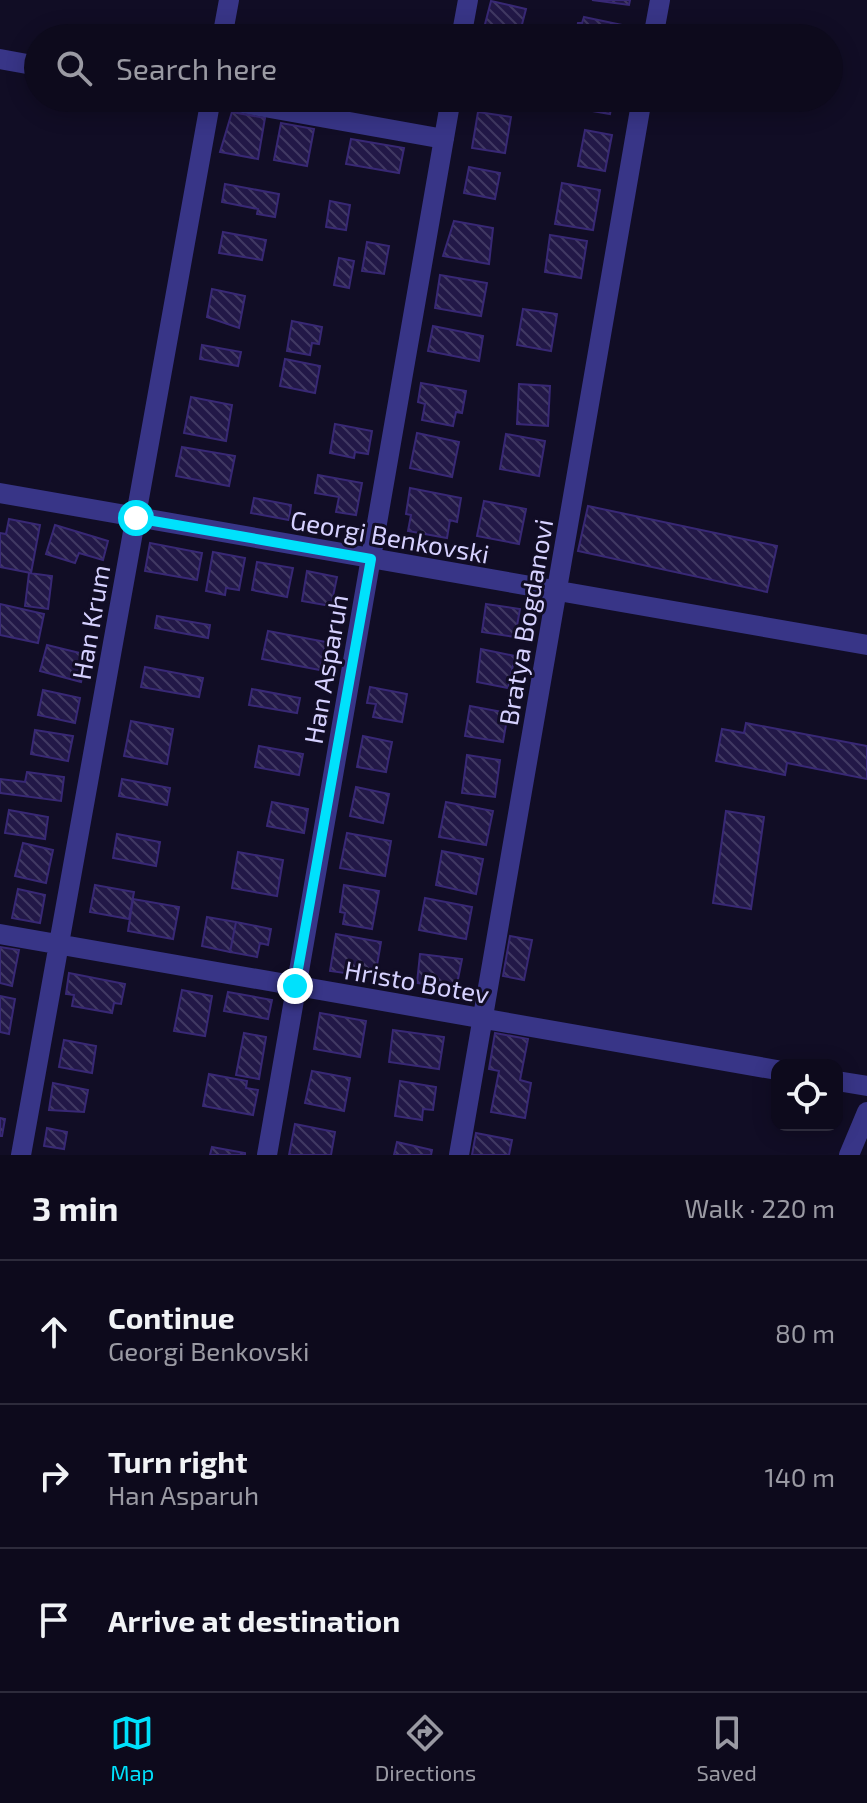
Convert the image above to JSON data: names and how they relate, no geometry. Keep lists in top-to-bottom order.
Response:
{
  "streets": {
    "street": [
      "Georgi Benkovski",
      "Han Krum",
      "Bratya Bogdanovi",
      "Han Asparuh",
      "Hristo Botev"
    ]
  },
  "crossings": [
    ["Georgi Benkovski", "Han Krum"],
    ["Georgi Benkovski", "Bratya Bogdanovi"],
    ["Georgi Benkovski", "Han Asparuh"],
    ["Han Krum", "Hristo Botev"],
    ["Bratya Bogdanovi", "Hristo Botev"],
    ["Han Asparuh", "Hristo Botev"]
  ],
  "page": {
    "search": "Search here",
    "heading": ["3 min", "Walk · 220 m"],
    "list": [
      ["Continue", "Georgi Benkovski", "80 m"],
      ["Turn right", "Han Asparuh", "140 m"],
      "Arrive at destination"
    ],
    "nav": ["Map", "Directions", "Saved"]
  }
}
